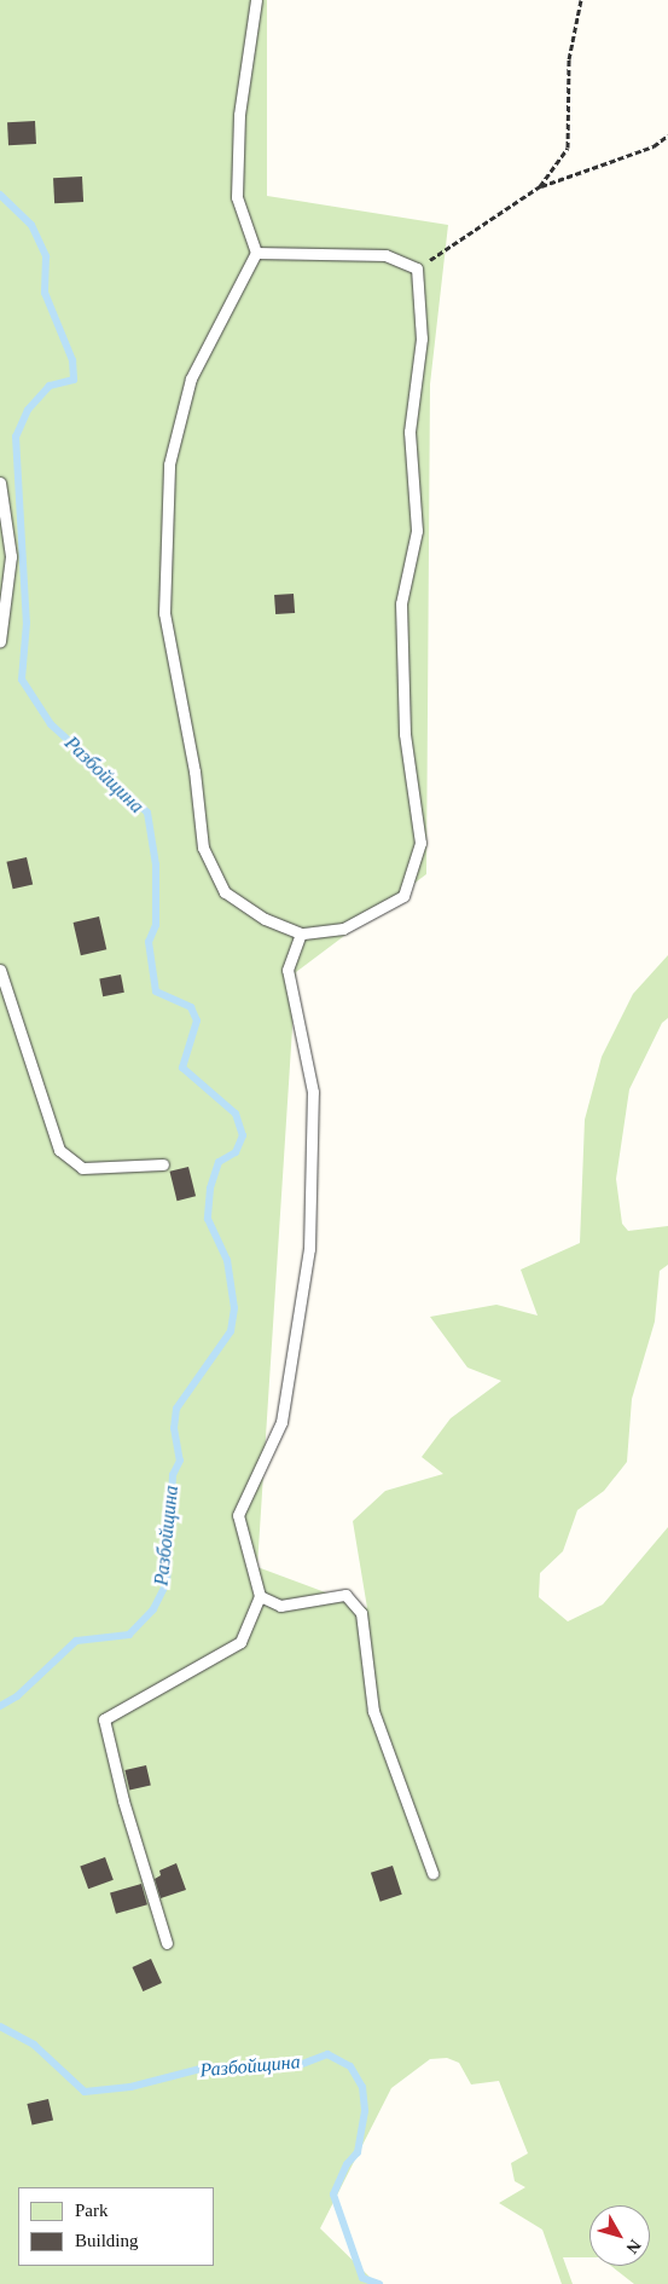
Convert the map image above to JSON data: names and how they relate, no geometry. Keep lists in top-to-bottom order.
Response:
{
  "water": ["Разбойщина"],
  "legend": ["Park", "Building"],
  "north": "bottom right"
}
